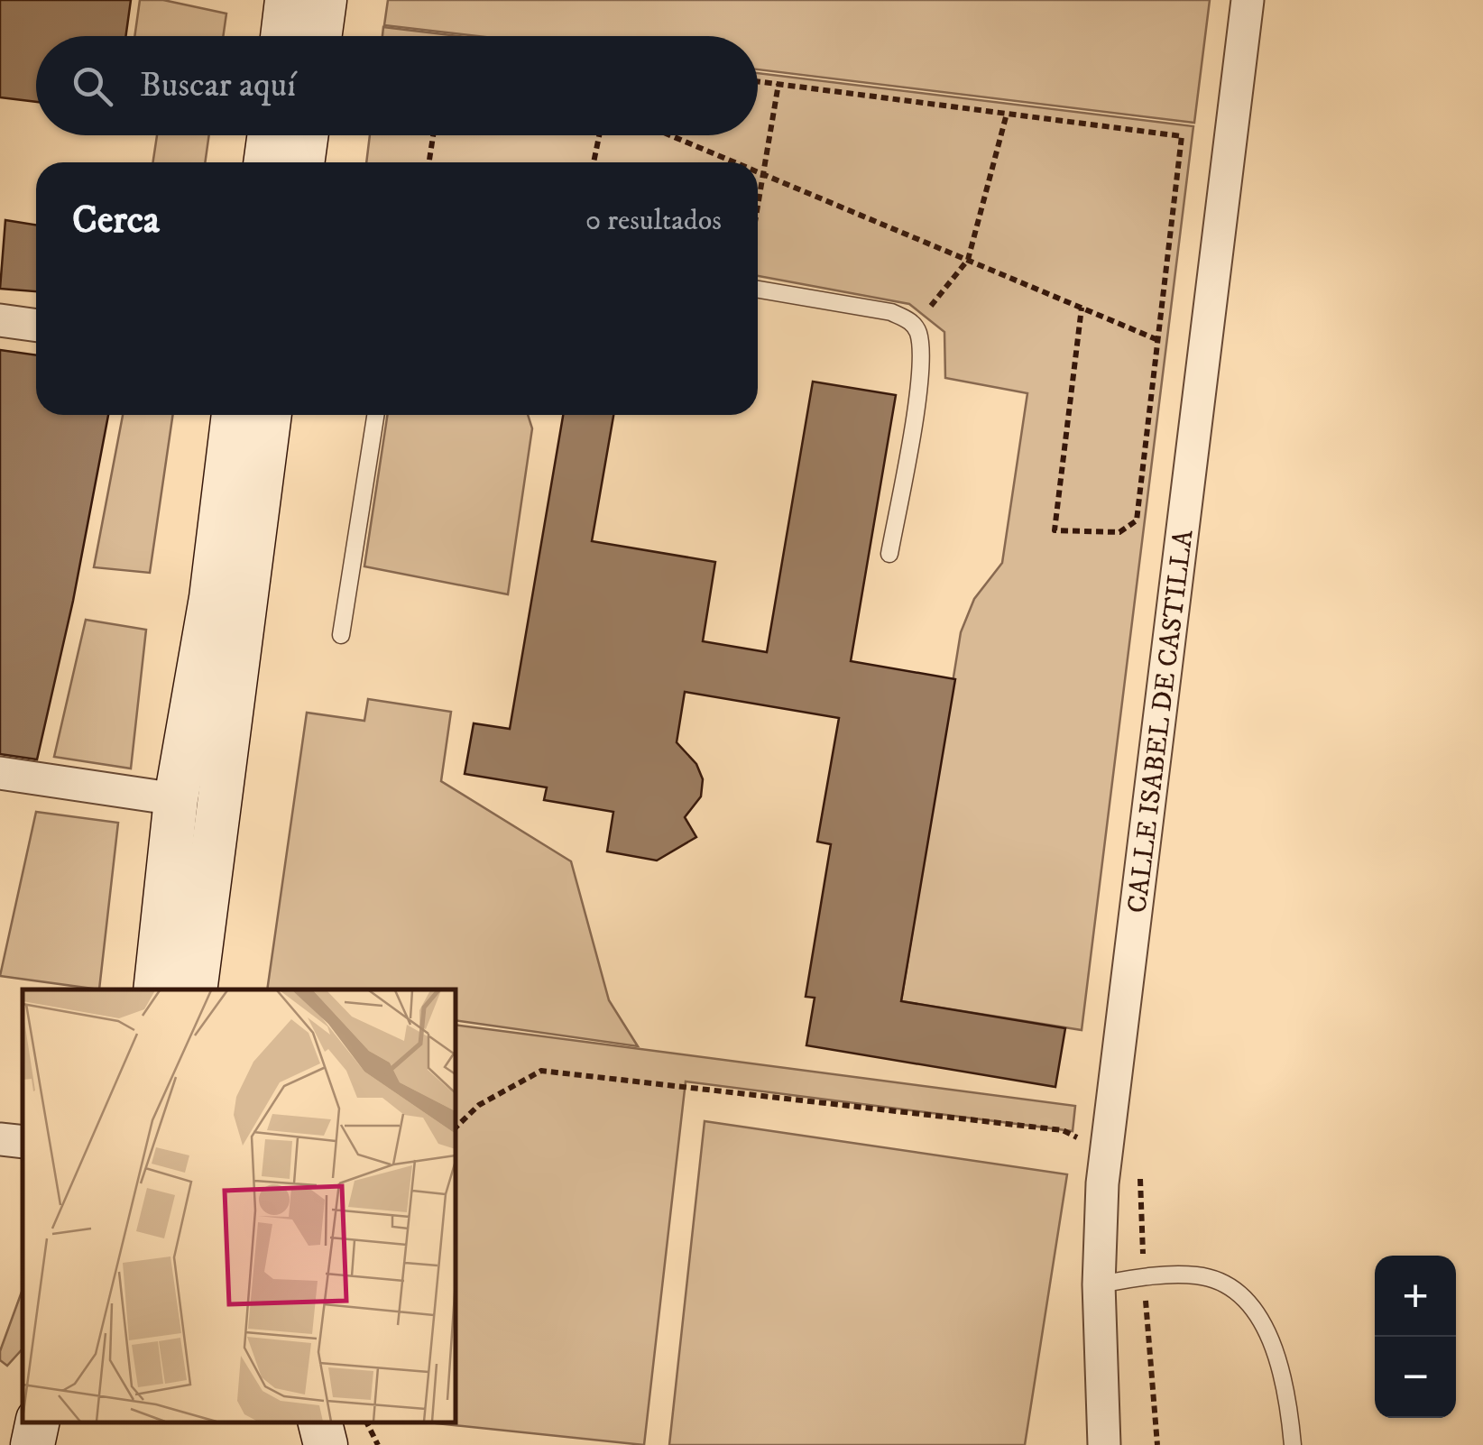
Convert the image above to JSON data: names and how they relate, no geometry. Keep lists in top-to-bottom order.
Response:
{
  "streets": {
    "street": ["CALLE ISABEL DE CASTILLA"]
  },
  "page": {
    "search": "Buscar aquí",
    "heading": ["Cerca", "0 resultados"],
    "map_buttons": ["+", "−"]
  }
}
